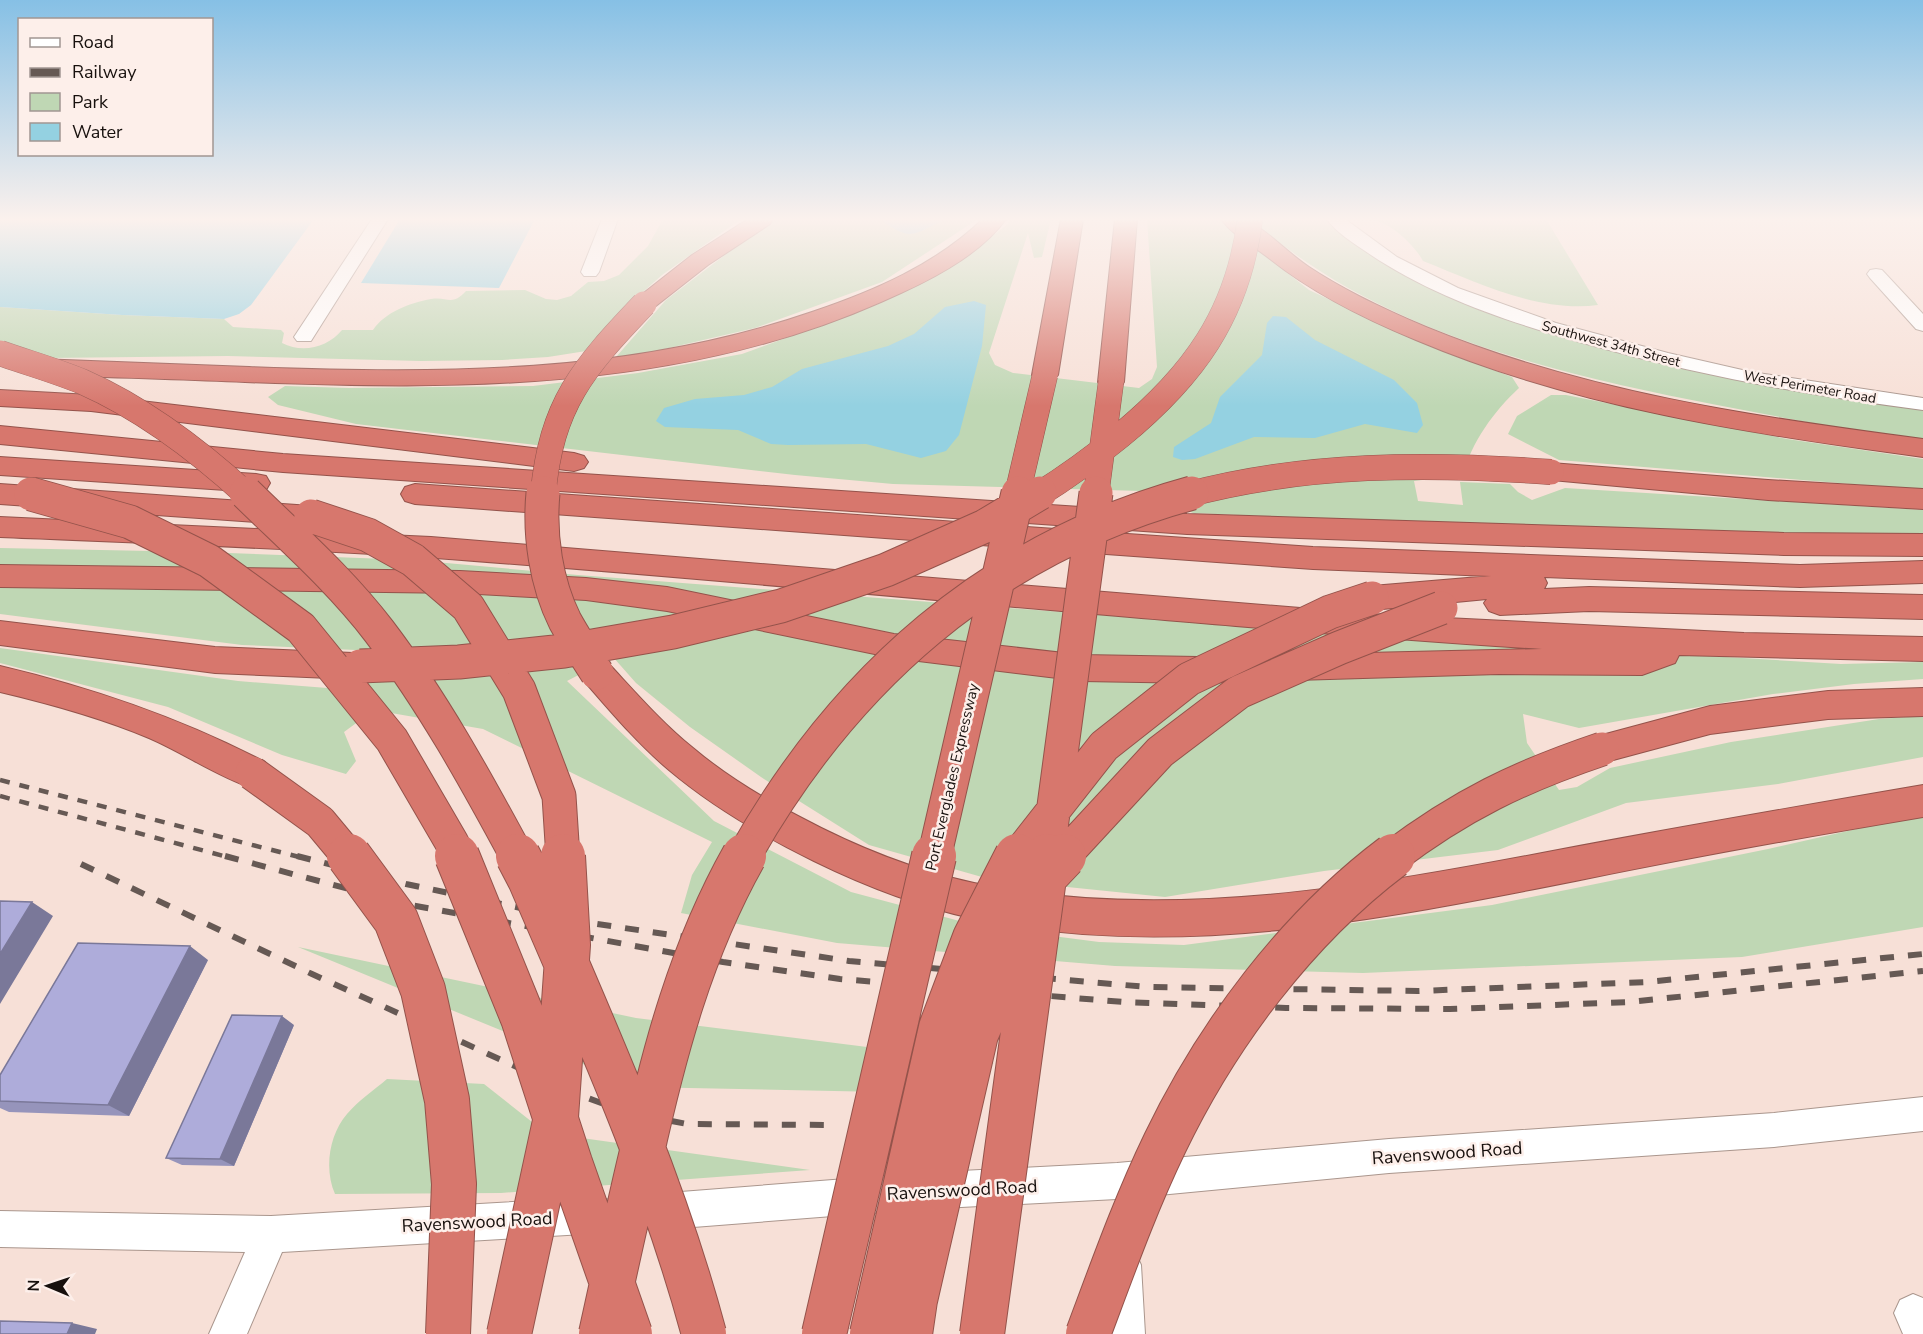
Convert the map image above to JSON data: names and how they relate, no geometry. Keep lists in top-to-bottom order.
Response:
{
  "streets": {
    "highway": ["Port Everglades Expressway"],
    "street": ["Southwest 34th Street", "West Perimeter Road", "Ravenswood Road"]
  },
  "crossings": [
    ["Southwest 34th Street", "West Perimeter Road"]
  ],
  "legend": [
    "Road",
    "Railway",
    "Park",
    "Water"
  ],
  "north": "left"
}
